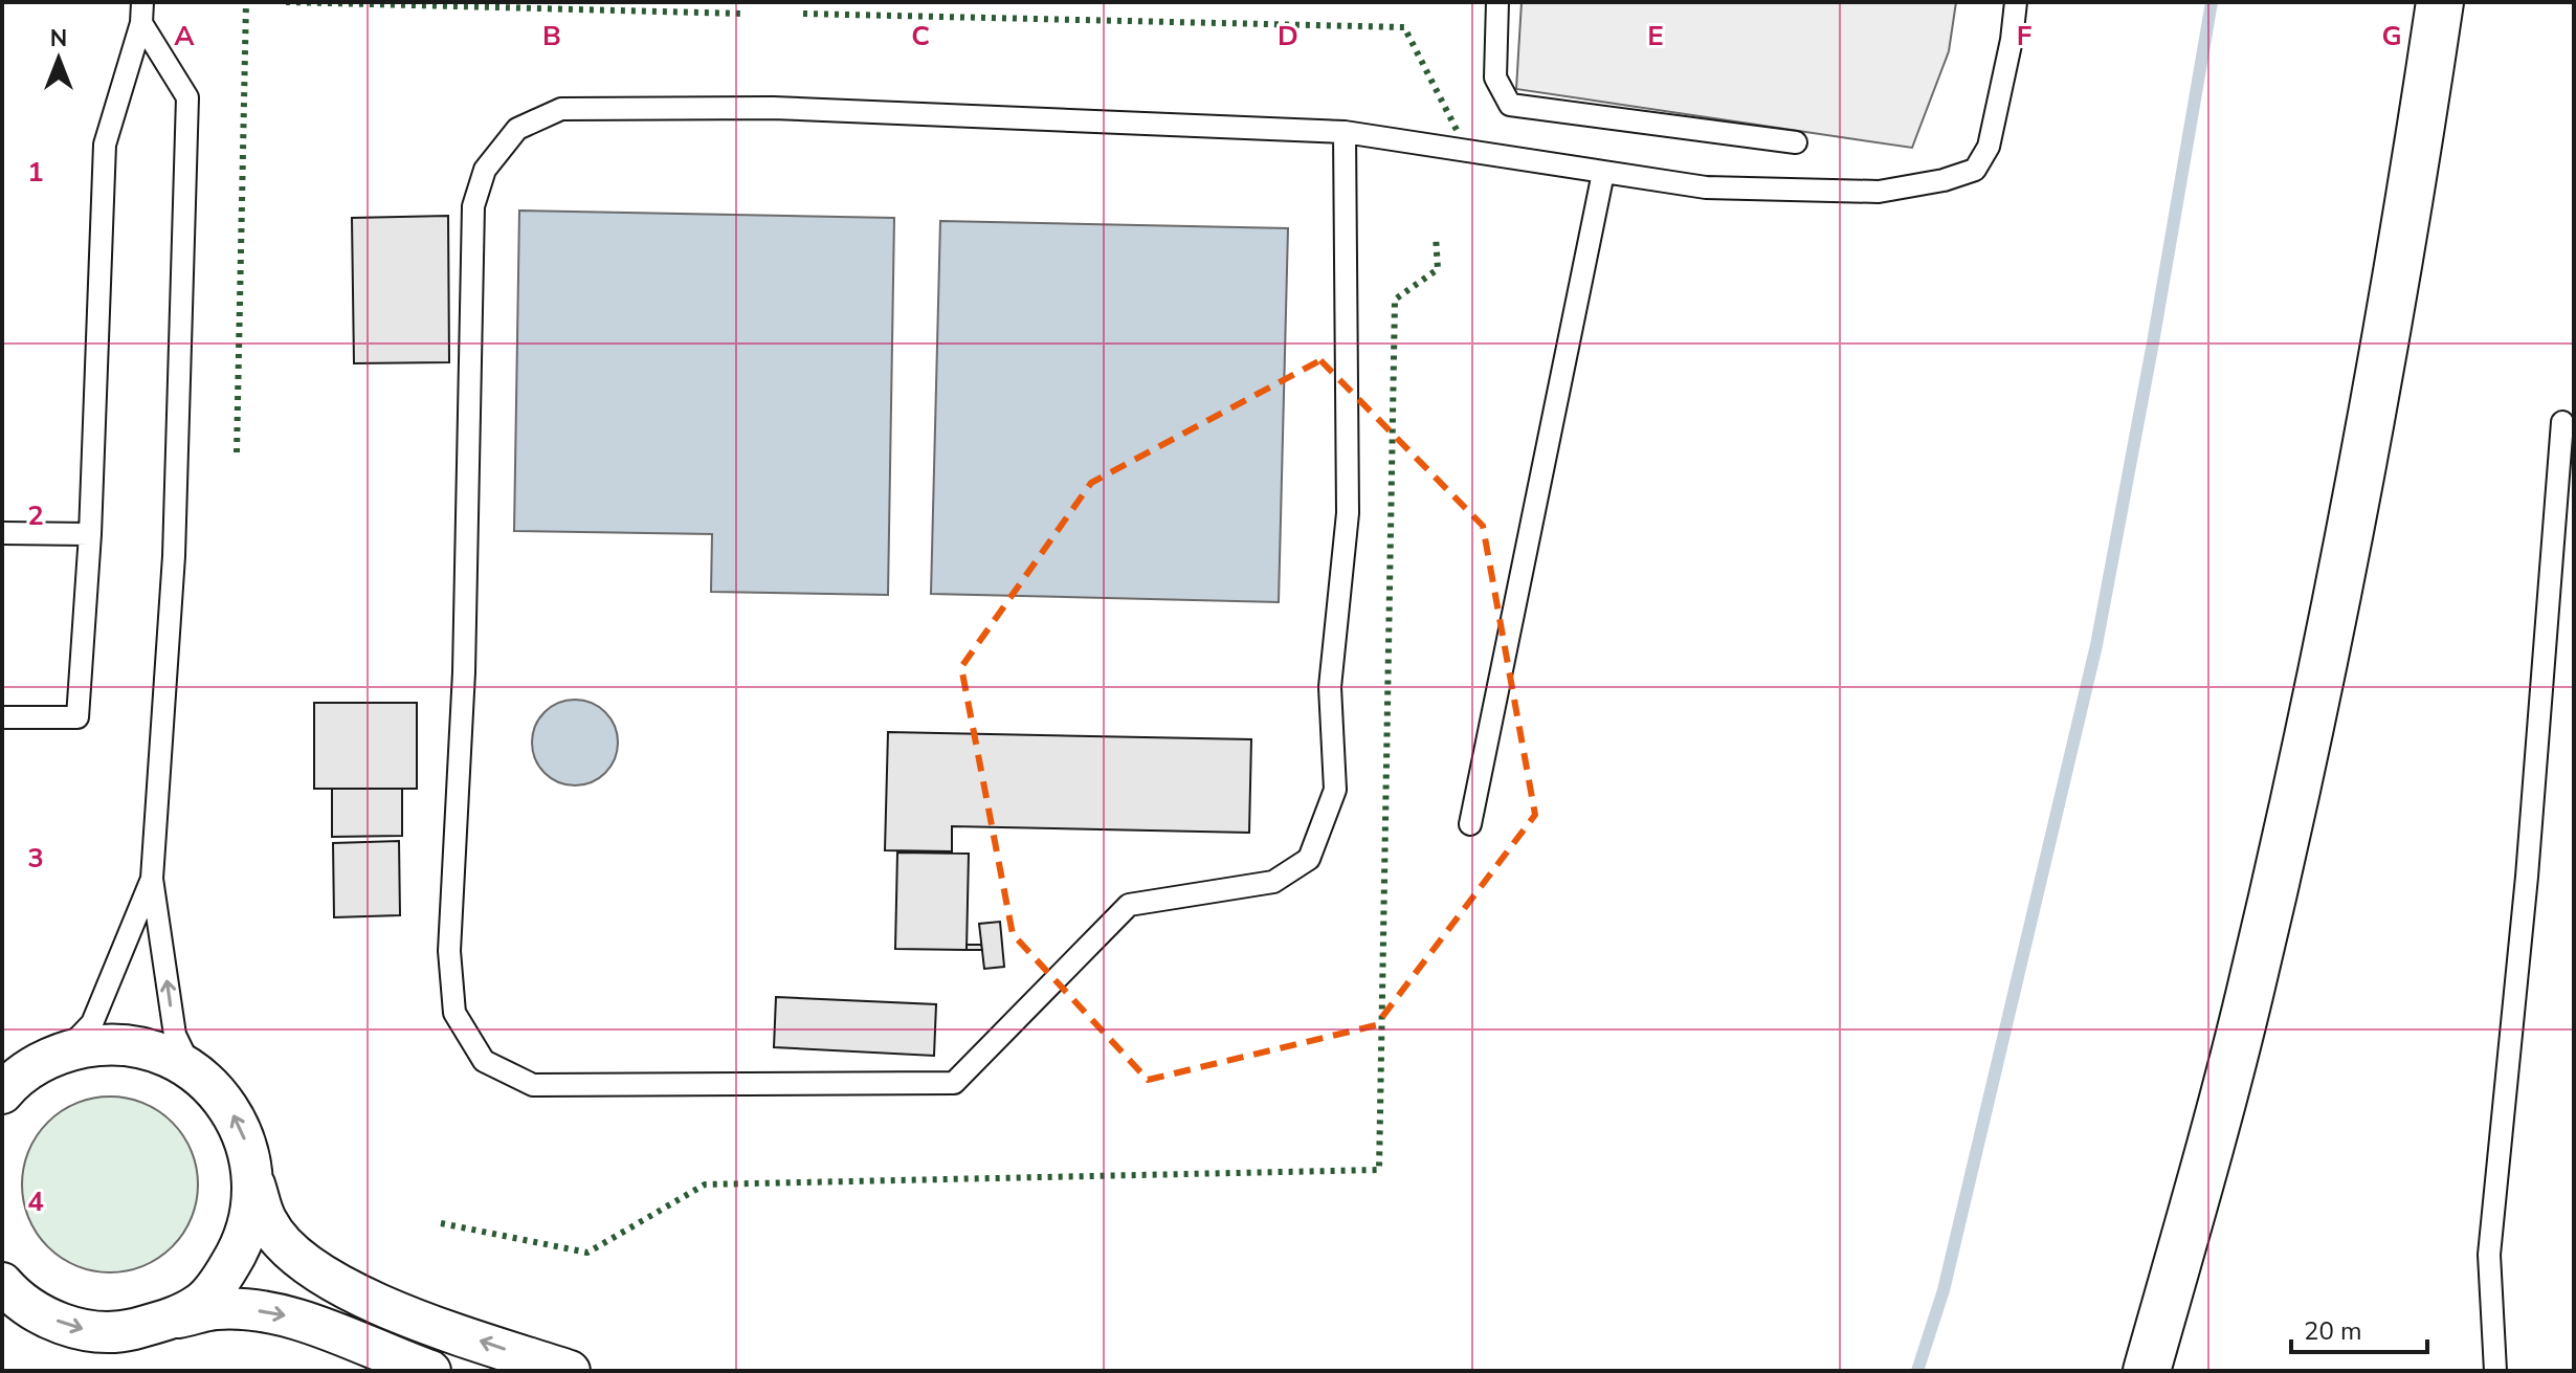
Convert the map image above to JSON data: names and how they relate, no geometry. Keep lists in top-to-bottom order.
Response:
{
  "scale_bar": "20 m",
  "north": "top",
  "grid": {
    "columns": [
      "A",
      "B",
      "C",
      "D",
      "E",
      "F",
      "G"
    ],
    "rows": [
      "1",
      "2",
      "3",
      "4"
    ]
  }
}
